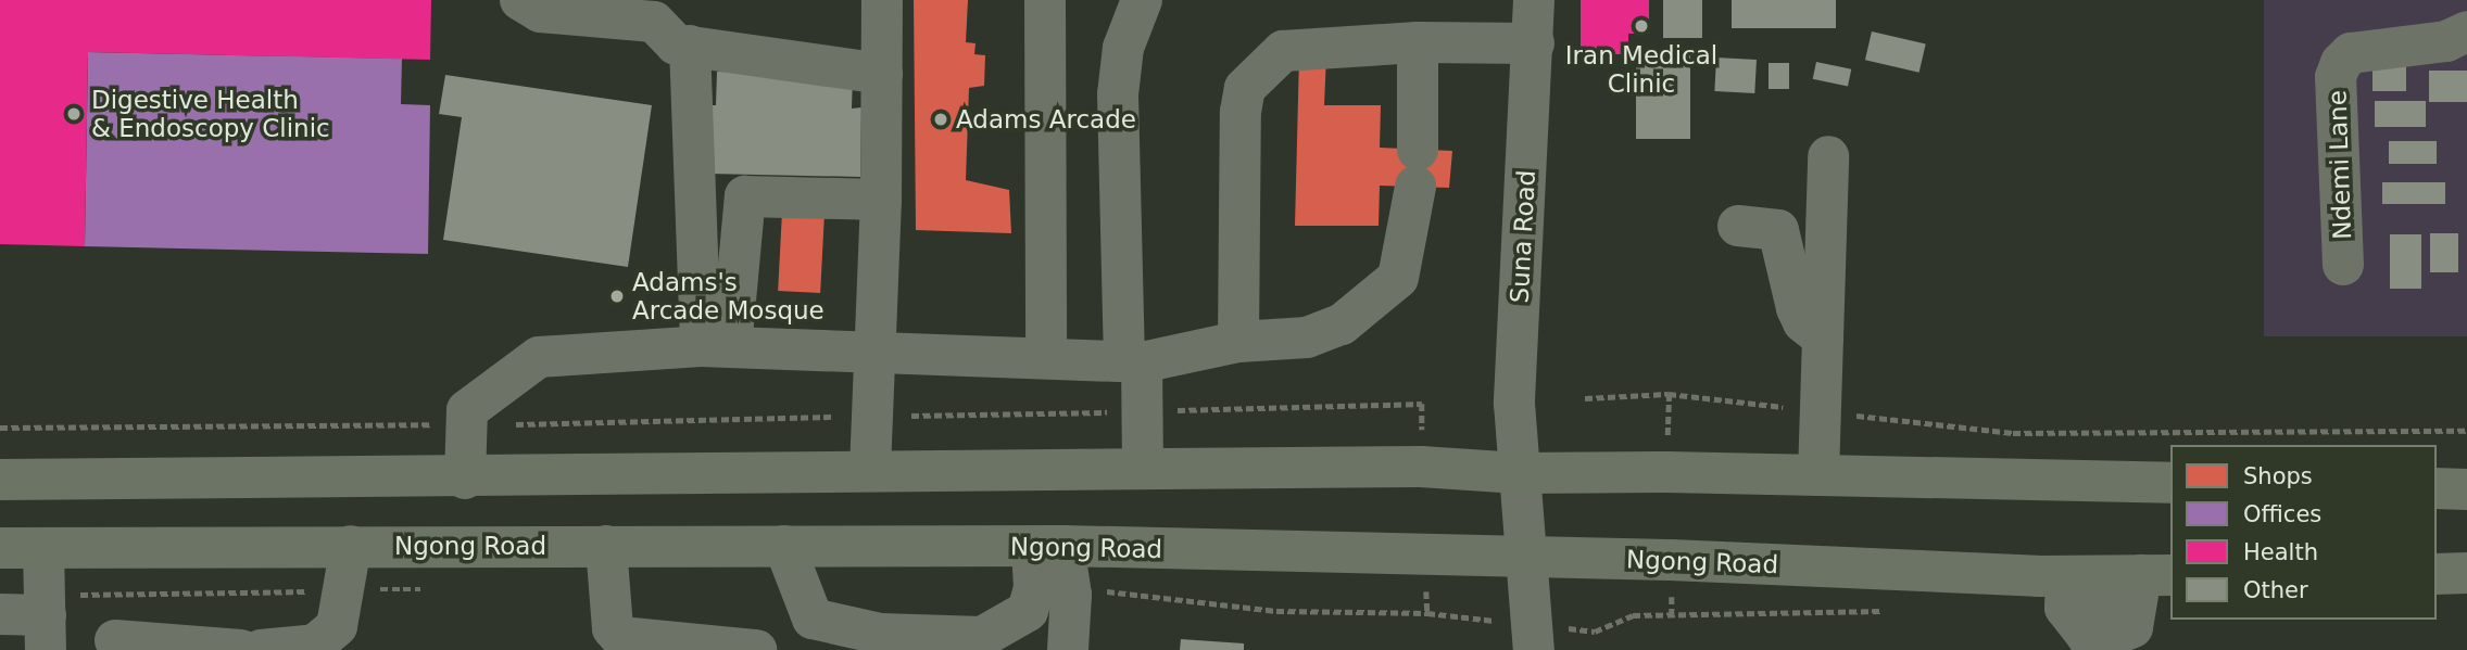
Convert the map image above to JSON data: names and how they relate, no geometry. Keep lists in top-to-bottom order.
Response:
{
  "streets": {
    "main road": ["Ngong Road"],
    "street": ["Ndemi Lane", "Suna Road"]
  },
  "crossings": [
    ["Suna Road", "Ngong Road"]
  ],
  "places": [
    "Iran Medical Clinic",
    "Digestive Health & Endoscopy Clinic",
    "Adams Arcade",
    "Adams's Arcade Mosque"
  ],
  "legend": [
    "Shops",
    "Offices",
    "Health",
    "Other"
  ]
}
